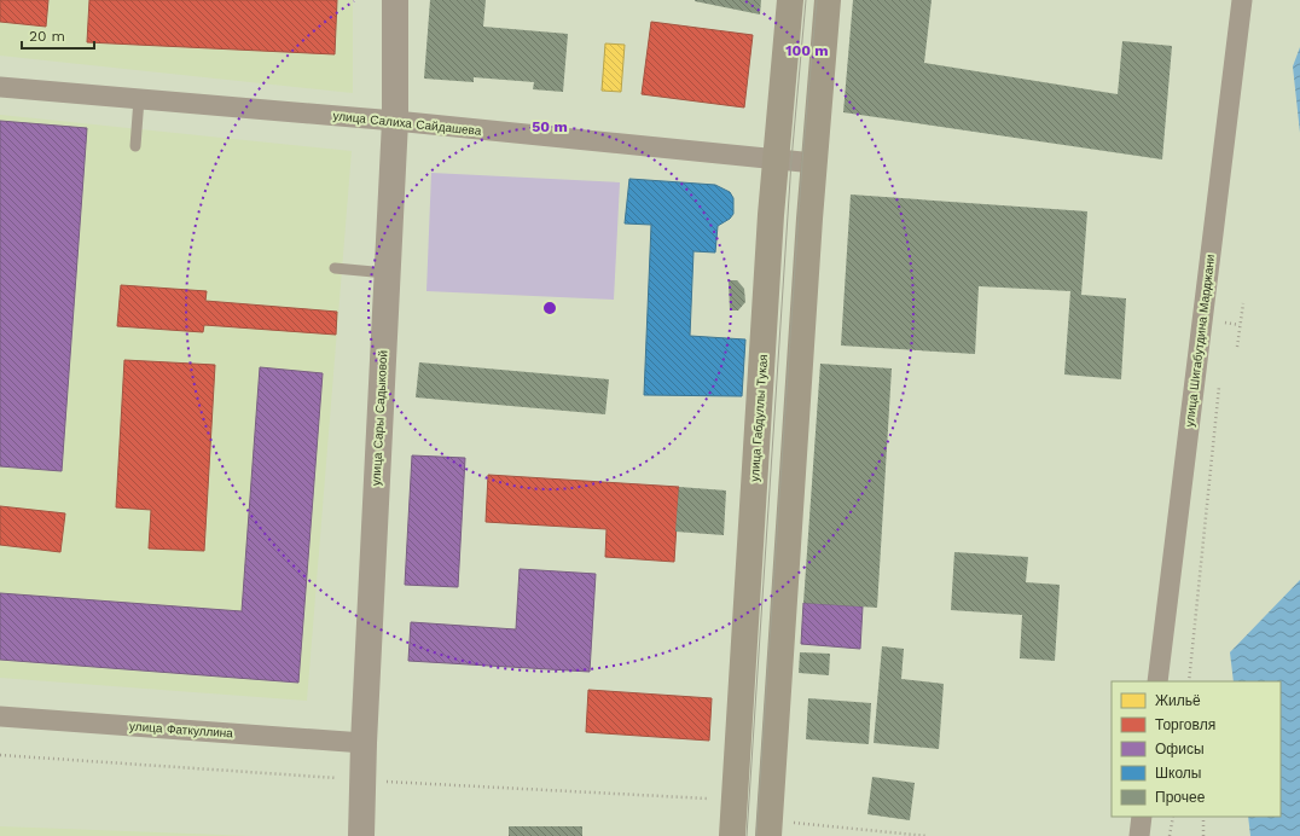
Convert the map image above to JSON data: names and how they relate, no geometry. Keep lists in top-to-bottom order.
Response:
{
  "streets": {
    "main road": ["улица Габдуллы Тукая"],
    "street": [
      "улица Салиха Сайдашева",
      "улица Шигабутдина Марджани",
      "улица Сары Садыковой",
      "улица Фаткуллина"
    ]
  },
  "crossings": [
    ["улица Салиха Сайдашева", "улица Сары Садыковой"],
    ["улица Салиха Сайдашева", "улица Габдуллы Тукая"],
    ["улица Сары Садыковой", "улица Фаткуллина"]
  ],
  "legend": [
    "Жильё",
    "Торговля",
    "Офисы",
    "Школы",
    "Прочее"
  ],
  "scale_bar": "20 m",
  "rings": ["100 m", "50 m"]
}
